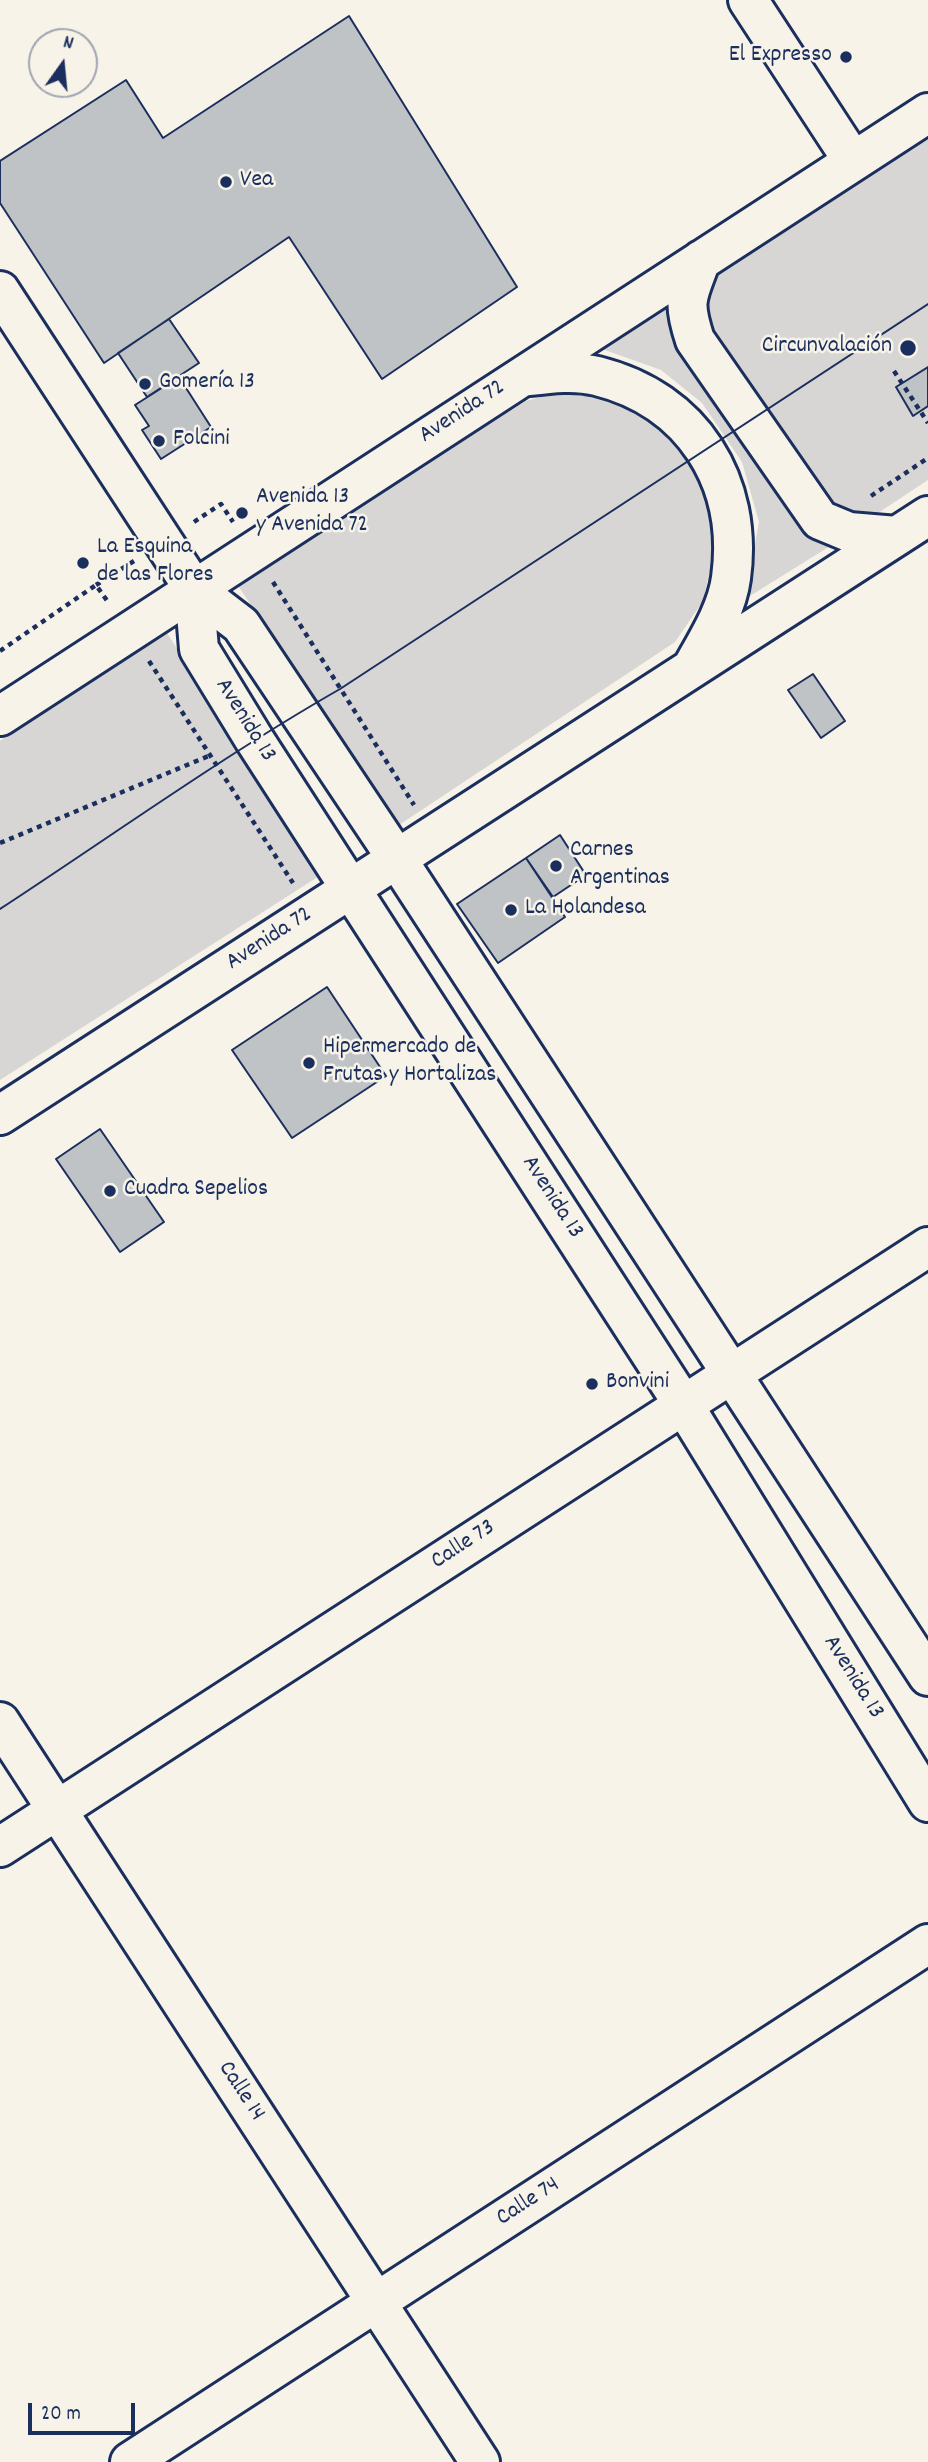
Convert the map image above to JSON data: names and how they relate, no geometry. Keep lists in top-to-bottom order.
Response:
{
  "streets": {
    "main road": [
      "Avenida 72",
      "Avenida 13",
      "Calle 73",
      "Calle 14",
      "Calle 74"
    ]
  },
  "crossings": [
    ["Avenida 72", "Avenida 13"],
    ["Avenida 13", "Calle 73"],
    ["Calle 73", "Calle 14"],
    ["Calle 14", "Calle 74"]
  ],
  "places": [
    "El Expresso",
    "Vea",
    "Circunvalación",
    "Gomería 13",
    "Folcini",
    "Avenida 13 y Avenida 72",
    "La Esquina de las Flores",
    "Carnes Argentinas",
    "La Holandesa",
    "Hipermercado de Frutas y Hortalizas",
    "Cuadra Sepelios",
    "Bonvini"
  ],
  "scale_bar": "20 m",
  "north": "top"
}
